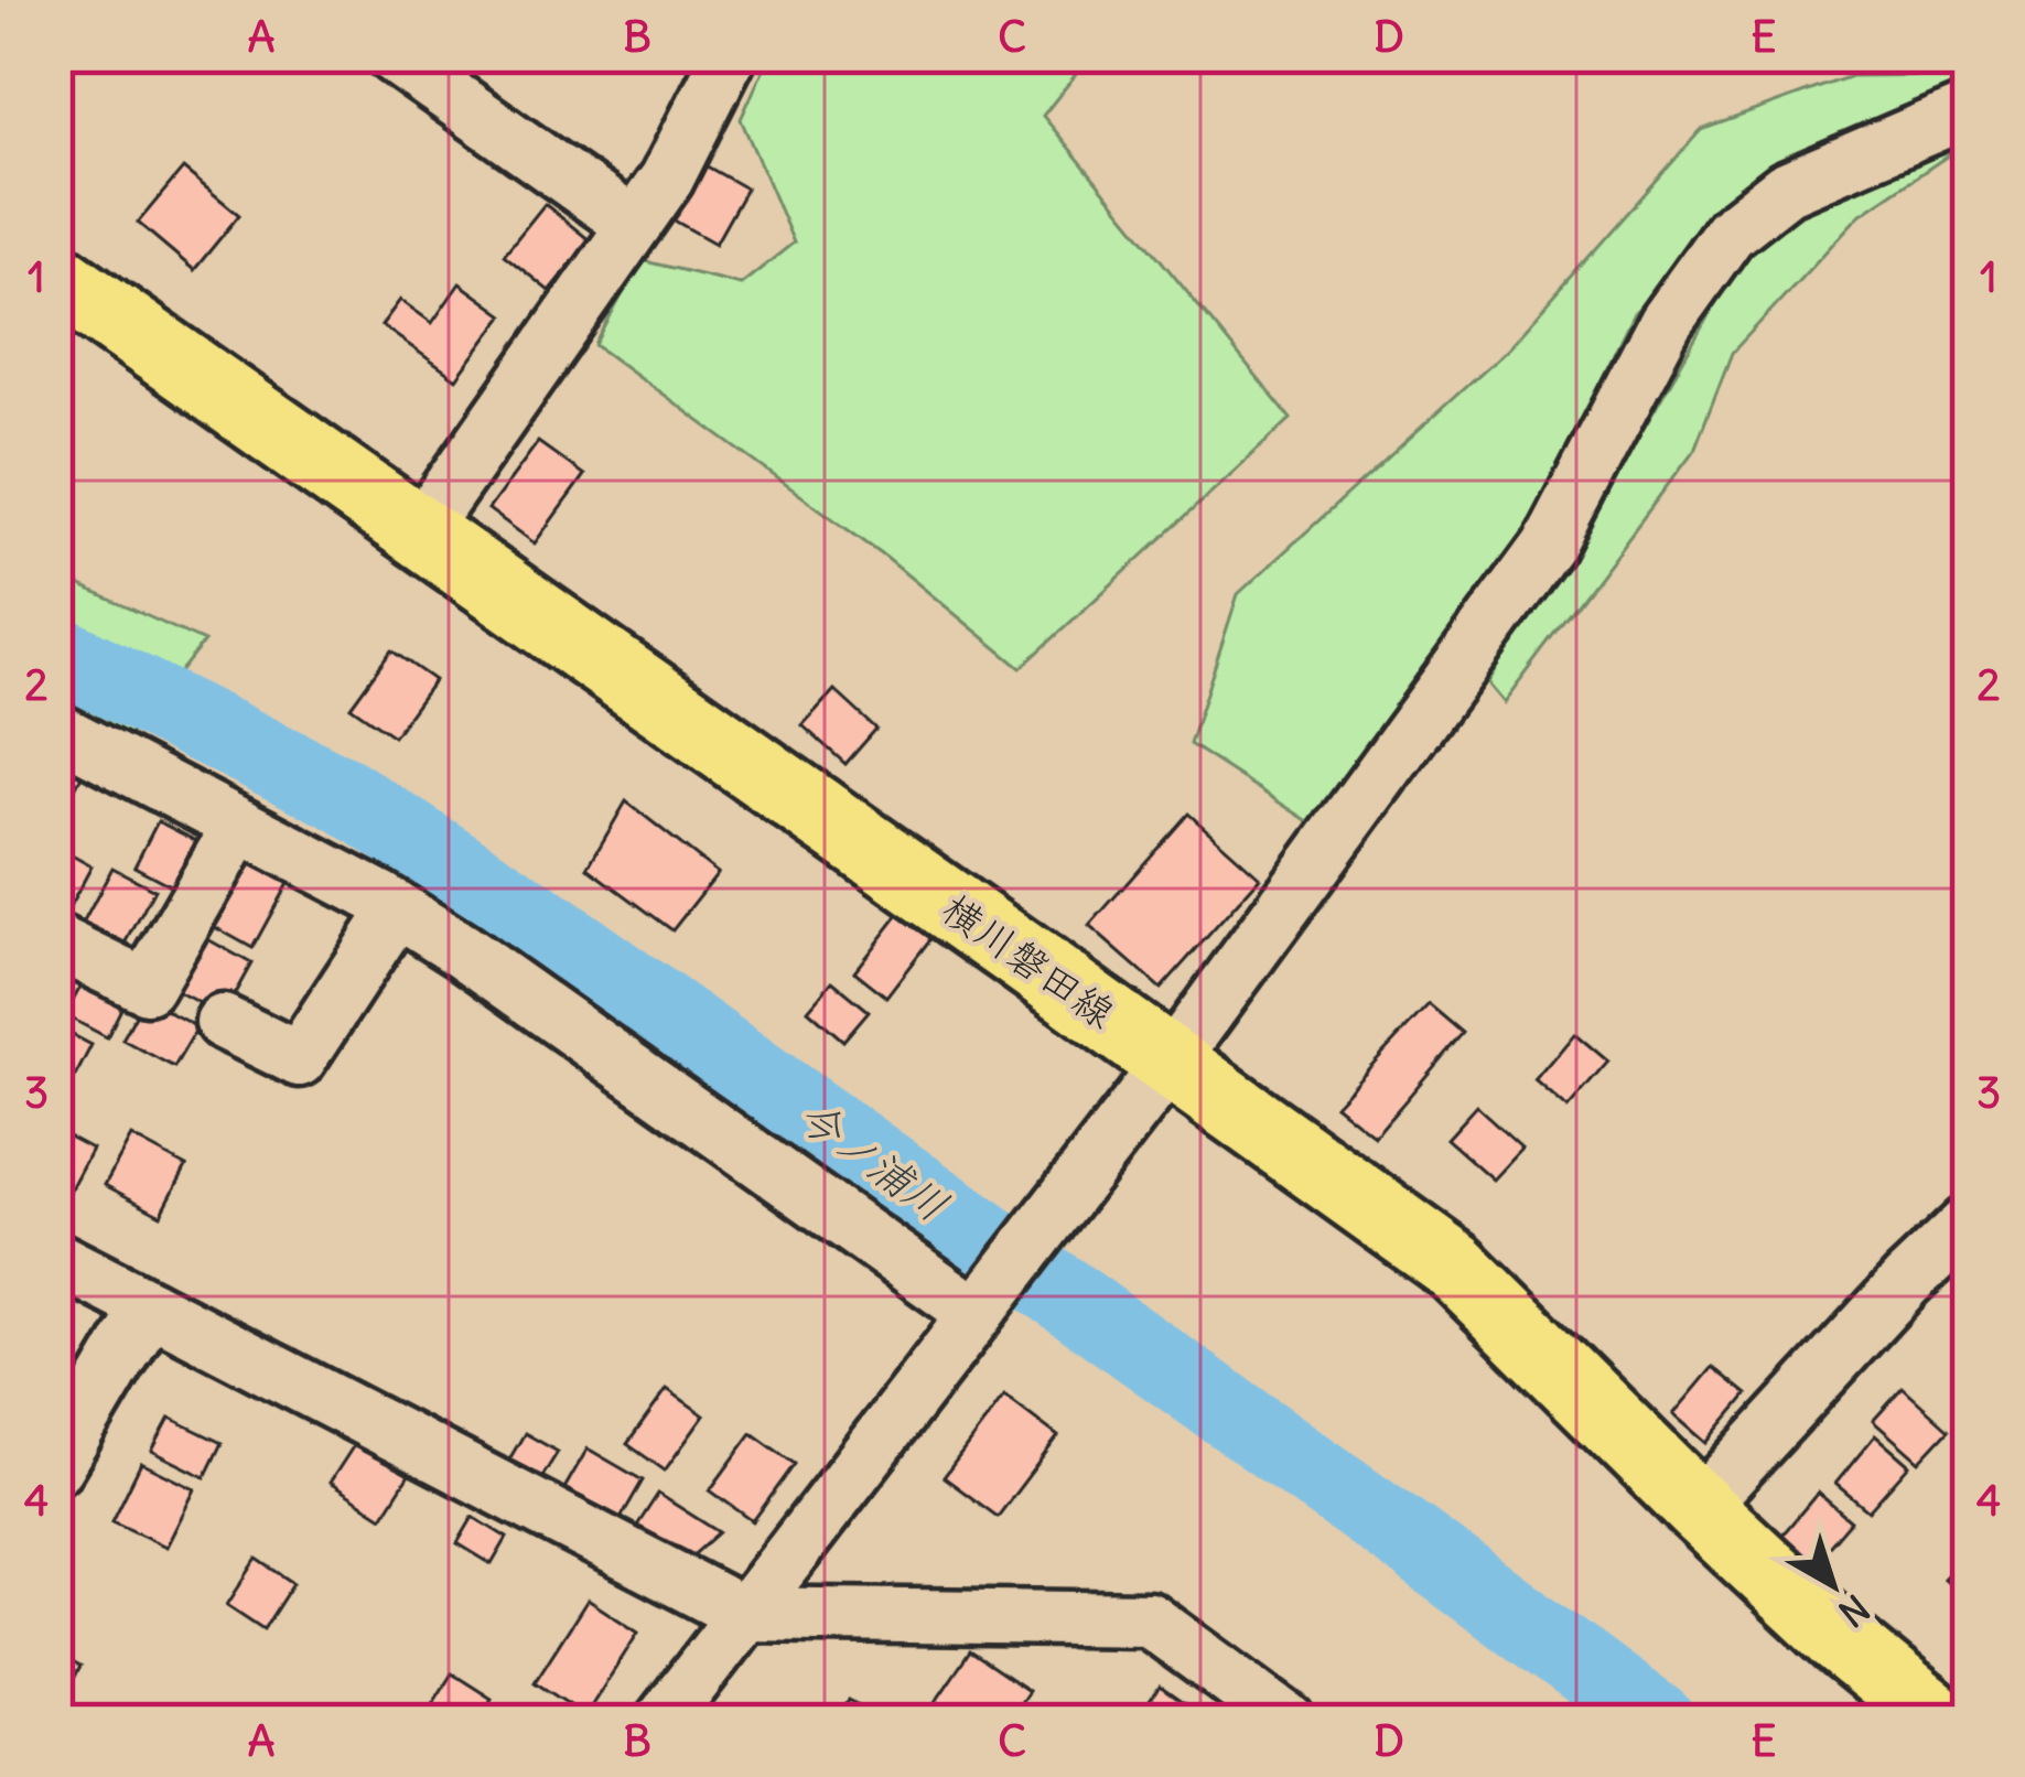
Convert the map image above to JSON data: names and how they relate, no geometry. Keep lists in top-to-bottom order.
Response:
{
  "streets": {
    "main road": ["横川磐田線"]
  },
  "water": ["今ノ浦川"],
  "north": "bottom right",
  "grid": {
    "columns": [
      "A",
      "B",
      "C",
      "D",
      "E"
    ],
    "rows": [
      "1",
      "2",
      "3",
      "4"
    ]
  }
}
